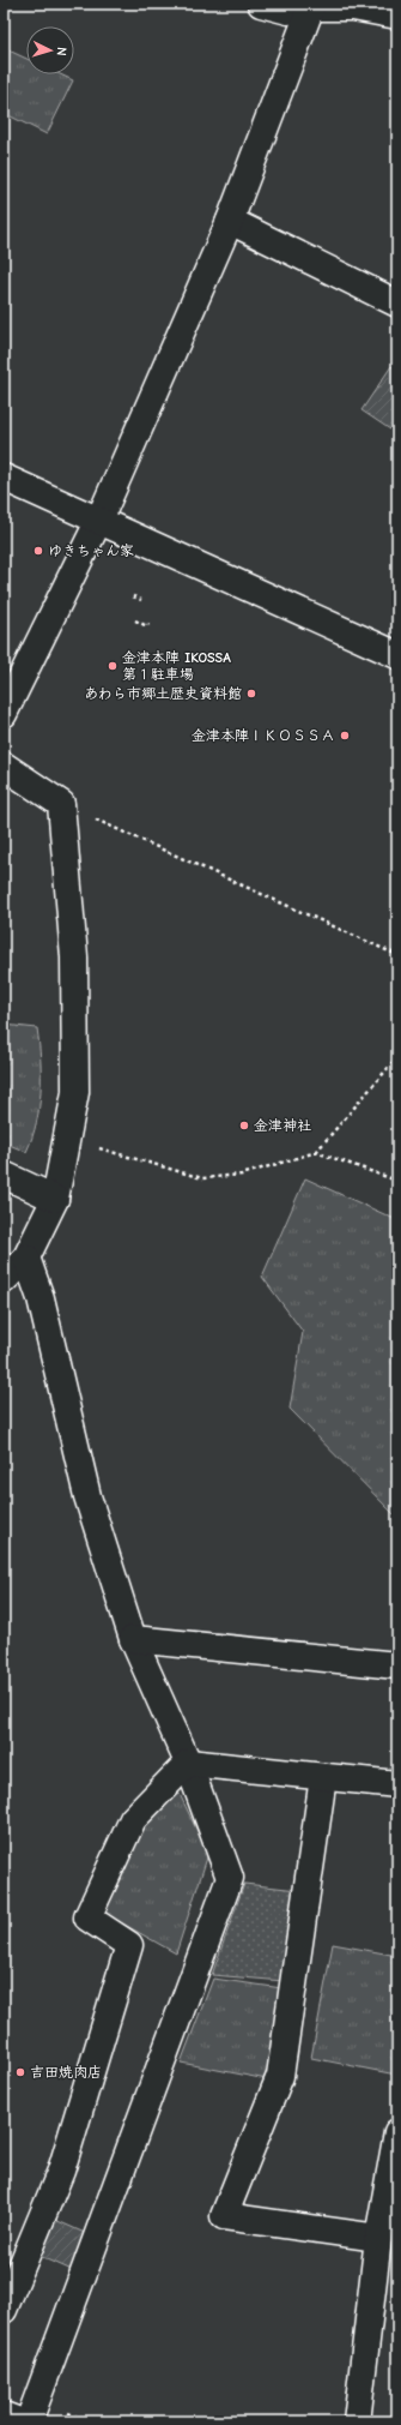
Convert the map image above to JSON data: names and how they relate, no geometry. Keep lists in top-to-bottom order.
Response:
{
  "places": [
    "ゆきちゃん家",
    "金津本陣 IKOSSA 第１駐車場",
    "あわら市郷土歴史資料館",
    "金津本陣ＩＫＯＳＳＡ",
    "金津神社",
    "吉田焼肉店"
  ],
  "north": "right"
}
